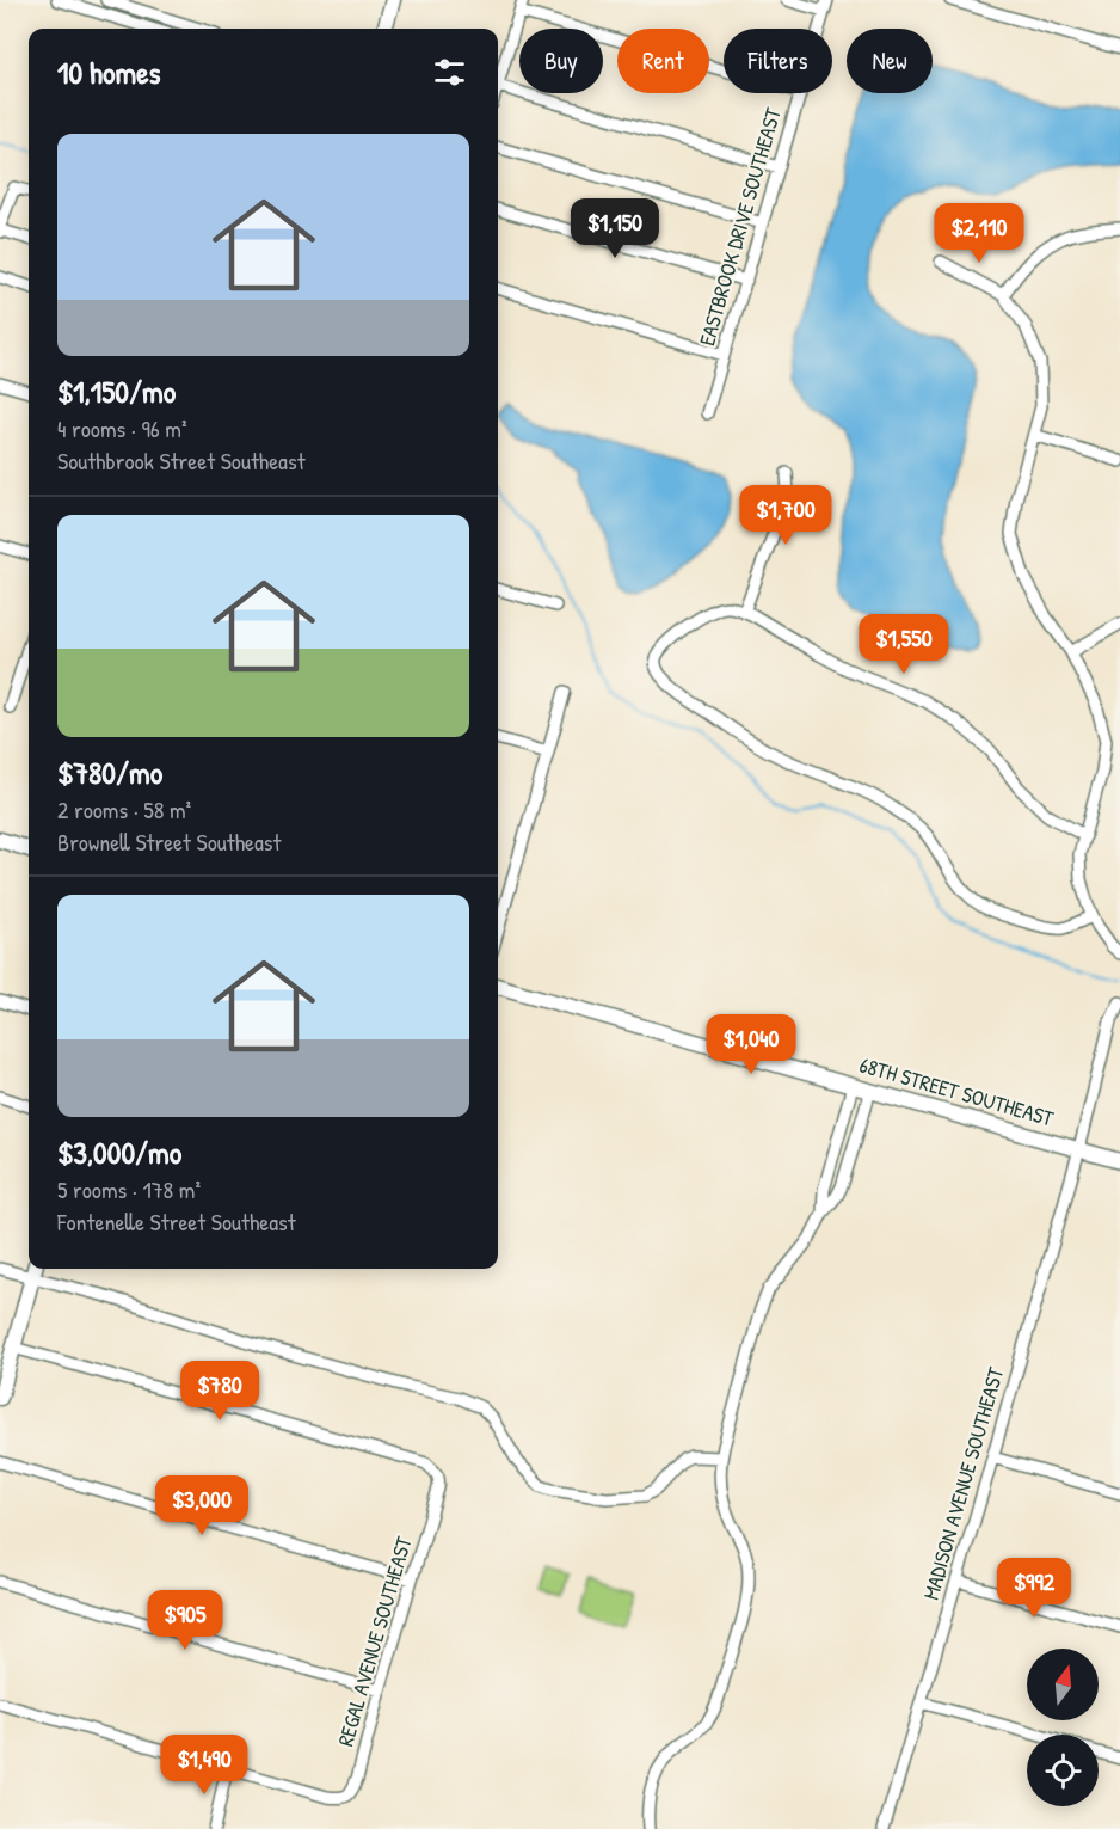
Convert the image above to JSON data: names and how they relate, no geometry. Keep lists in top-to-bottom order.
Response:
{
  "streets": {
    "main road": ["68TH STREET SOUTHEAST"],
    "street": ["EASTBROOK DRIVE SOUTHEAST", "MADISON AVENUE SOUTHEAST", "REGAL AVENUE SOUTHEAST"]
  },
  "crossings": [
    ["68TH STREET SOUTHEAST", "MADISON AVENUE SOUTHEAST"]
  ],
  "north": "top",
  "page": {
    "chip": [
      "Buy",
      "Rent",
      "Filters",
      "New"
    ],
    "heading": "10 homes",
    "list": [
      {
        "name": "$1,150/mo",
        "note": "4 rooms · 96 m² · Southbrook Street Southeast"
      },
      {
        "name": "$780/mo",
        "note": "2 rooms · 58 m² · Brownell Street Southeast"
      },
      {
        "name": "$3,000/mo",
        "note": "5 rooms · 178 m² · Fontenelle Street Southeast"
      }
    ],
    "price": [
      "$1,150",
      "$2,110",
      "$1,700",
      "$1,550",
      "$1,040",
      "$780",
      "$3,000",
      "$992",
      "$905",
      "$1,490"
    ]
  }
}
